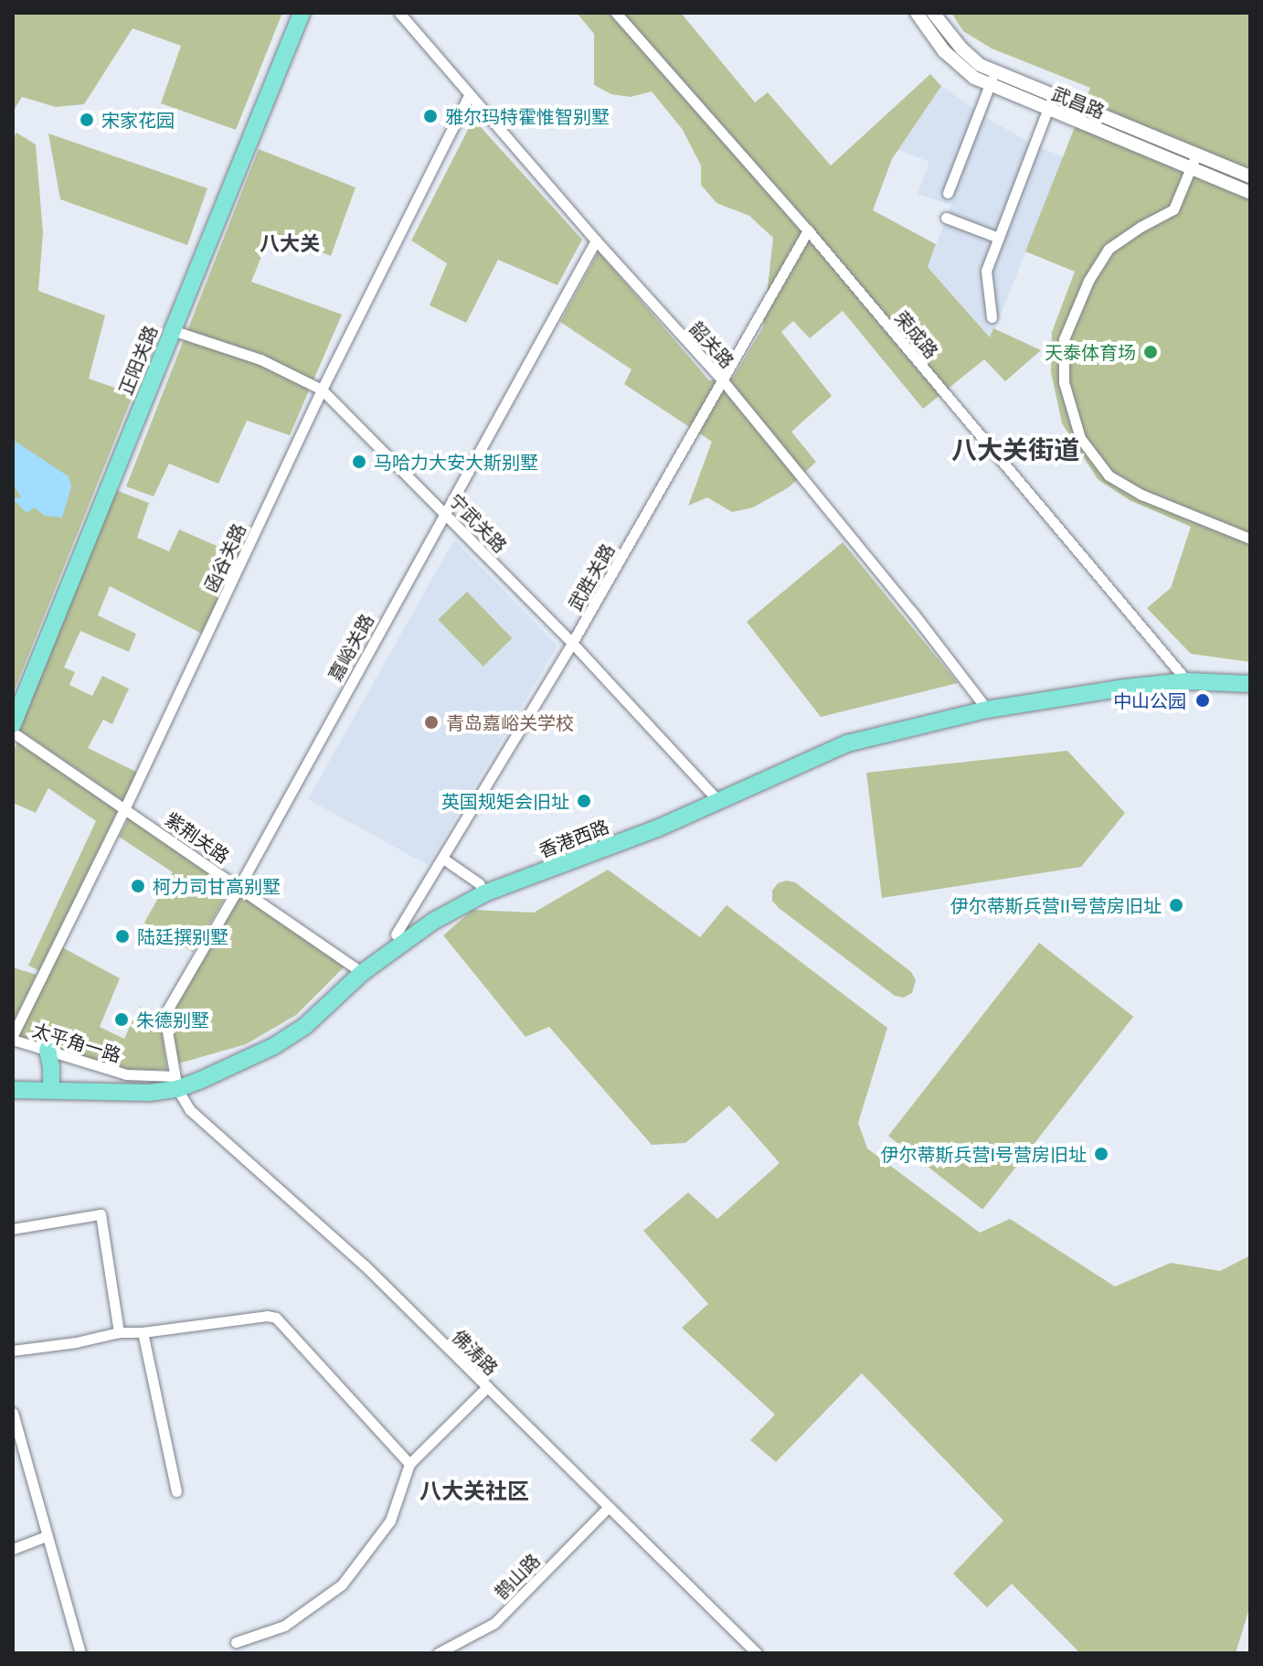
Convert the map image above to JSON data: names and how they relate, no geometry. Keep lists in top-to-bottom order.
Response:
{
  "streets": {
    "main road": ["正阳关路", "香港西路"],
    "street": [
      "武昌路",
      "荣成路",
      "韶关路",
      "宁武关路",
      "函谷关路",
      "武胜关路",
      "嘉峪关路",
      "紫荆关路",
      "太平角一路",
      "佛涛路",
      "鹊山路"
    ]
  },
  "crossings": [
    ["荣成路", "武胜关路"],
    ["荣成路", "香港西路"],
    ["韶关路", "函谷关路"],
    ["韶关路", "武胜关路"],
    ["韶关路", "嘉峪关路"],
    ["韶关路", "香港西路"],
    ["正阳关路", "宁武关路"],
    ["宁武关路", "函谷关路"],
    ["宁武关路", "武胜关路"],
    ["宁武关路", "嘉峪关路"],
    ["宁武关路", "香港西路"],
    ["函谷关路", "紫荆关路"],
    ["函谷关路", "太平角一路"],
    ["嘉峪关路", "紫荆关路"],
    ["嘉峪关路", "香港西路"],
    ["嘉峪关路", "太平角一路"],
    ["嘉峪关路", "佛涛路"],
    ["紫荆关路", "香港西路"],
    ["香港西路", "太平角一路"],
    ["香港西路", "佛涛路"],
    ["太平角一路", "佛涛路"],
    ["佛涛路", "鹊山路"]
  ],
  "districts": ["八大关", "八大关街道", "八大关社区"],
  "places": [
    "雅尔玛特霍惟智别墅",
    "宋家花园",
    "天泰体育场",
    "马哈力大安大斯别墅",
    "中山公园",
    "青岛嘉峪关学校",
    "英国规矩会旧址",
    "柯力司甘高别墅",
    "伊尔蒂斯兵营II号营房旧址",
    "陆廷撰别墅",
    "朱德别墅",
    "伊尔蒂斯兵营I号营房旧址"
  ]
}
